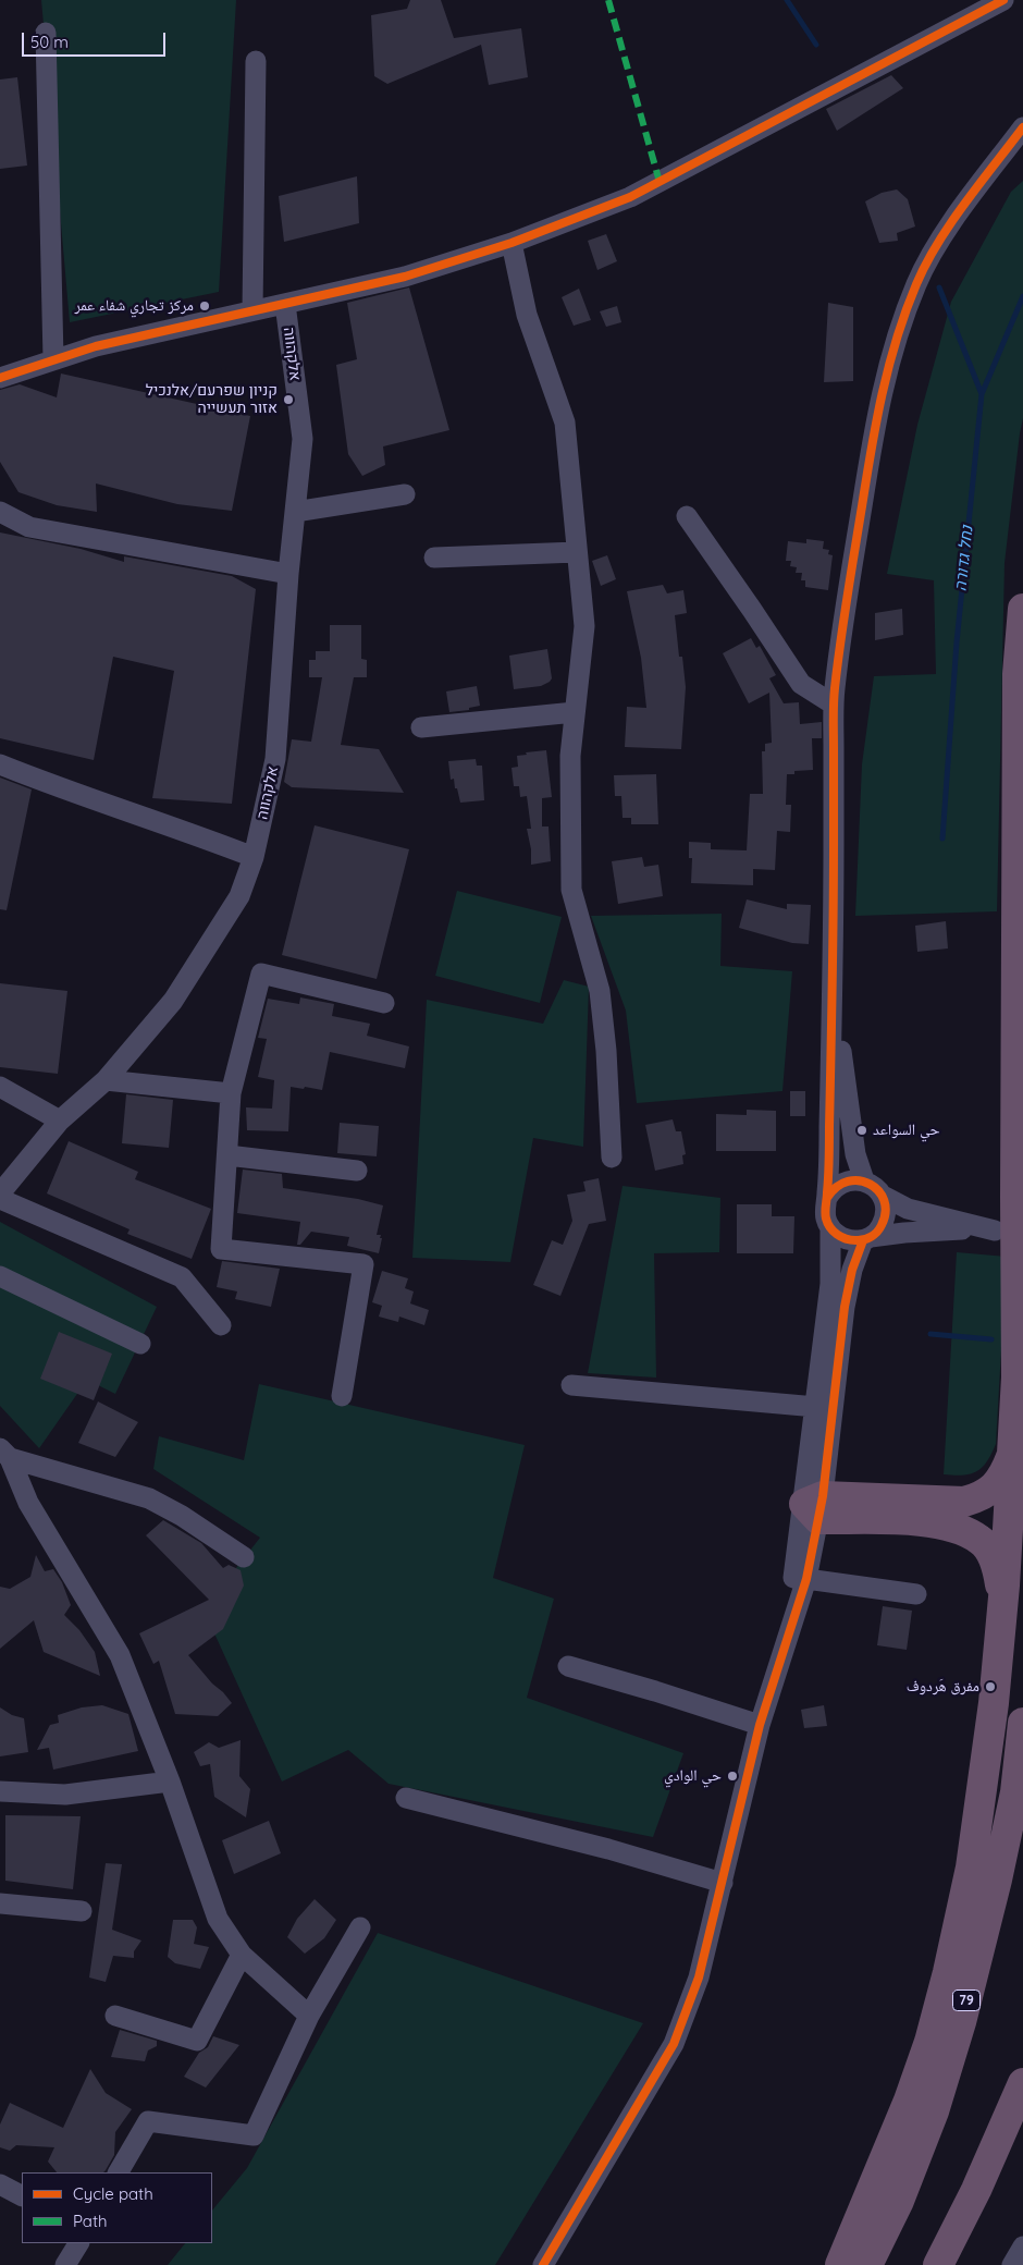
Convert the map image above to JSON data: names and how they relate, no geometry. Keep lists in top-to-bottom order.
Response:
{
  "streets": {
    "highway": ["79"],
    "street": ["אלקהווה"]
  },
  "water": ["נחל גדורה"],
  "places": [
    "مركز تجاري شفاء عمر",
    "קניון שפרעם/אלנכיל אזור תעשייה",
    "حي السواعد",
    "مفرق هَردوف",
    "حي الوادي"
  ],
  "legend": ["Cycle path", "Path"],
  "scale_bar": "50 m"
}
